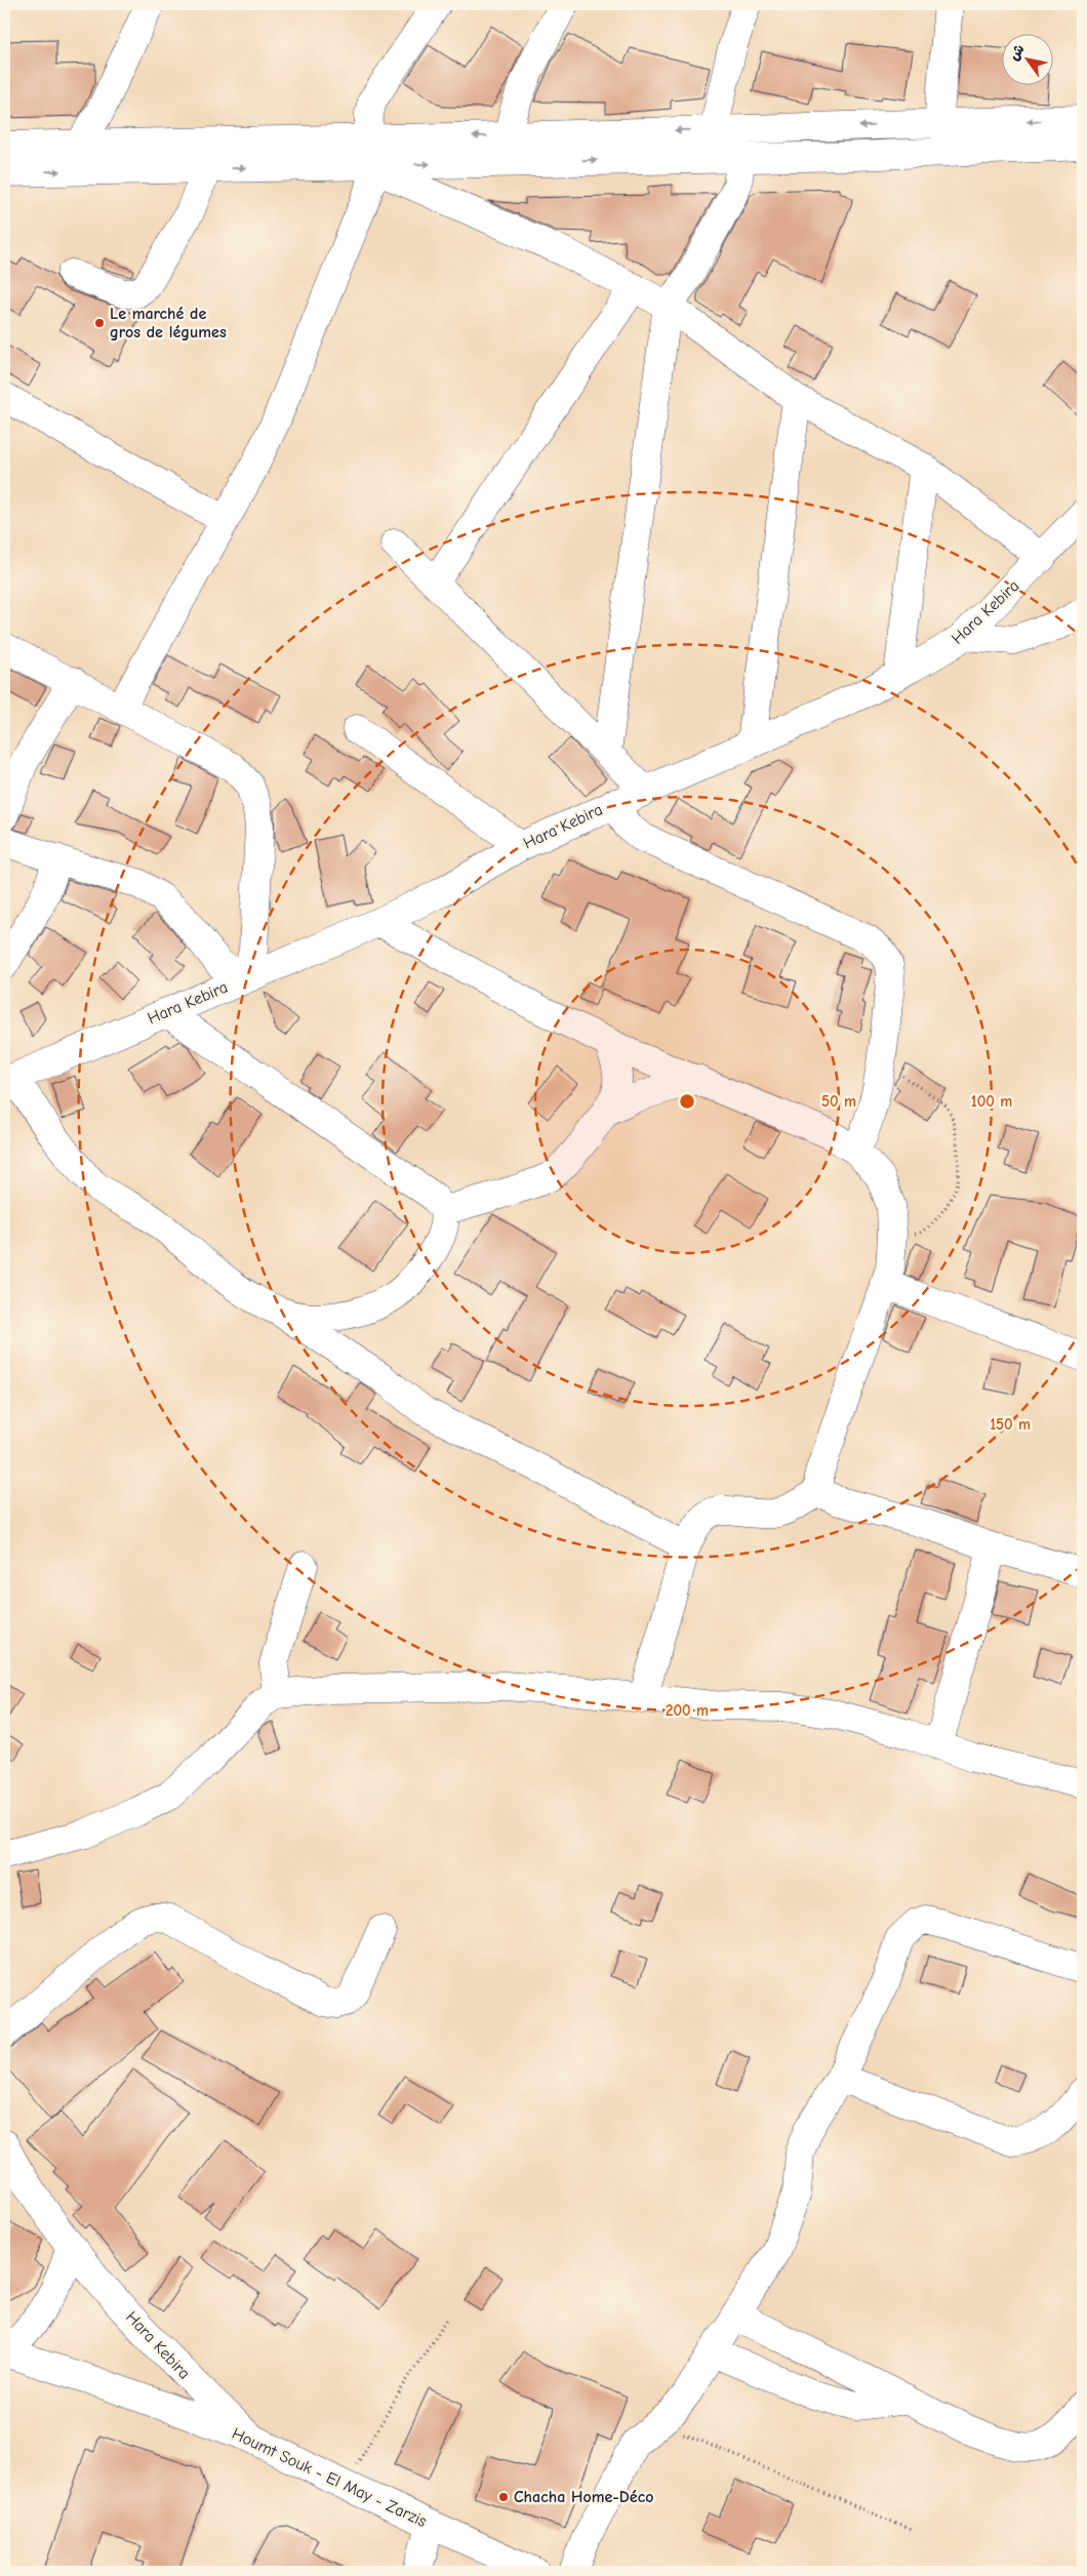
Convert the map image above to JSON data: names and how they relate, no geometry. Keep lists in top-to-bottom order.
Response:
{
  "streets": {
    "street": ["Hara Kebira", "Houmt Souk - El May - Zarzis"]
  },
  "crossings": [
    ["Hara Kebira", "Houmt Souk - El May - Zarzis"]
  ],
  "places": ["Le marché de gros de légumes", "Chacha Home-Déco"],
  "north": "top left",
  "rings": [
    "50 m",
    "100 m",
    "150 m",
    "200 m"
  ]
}
